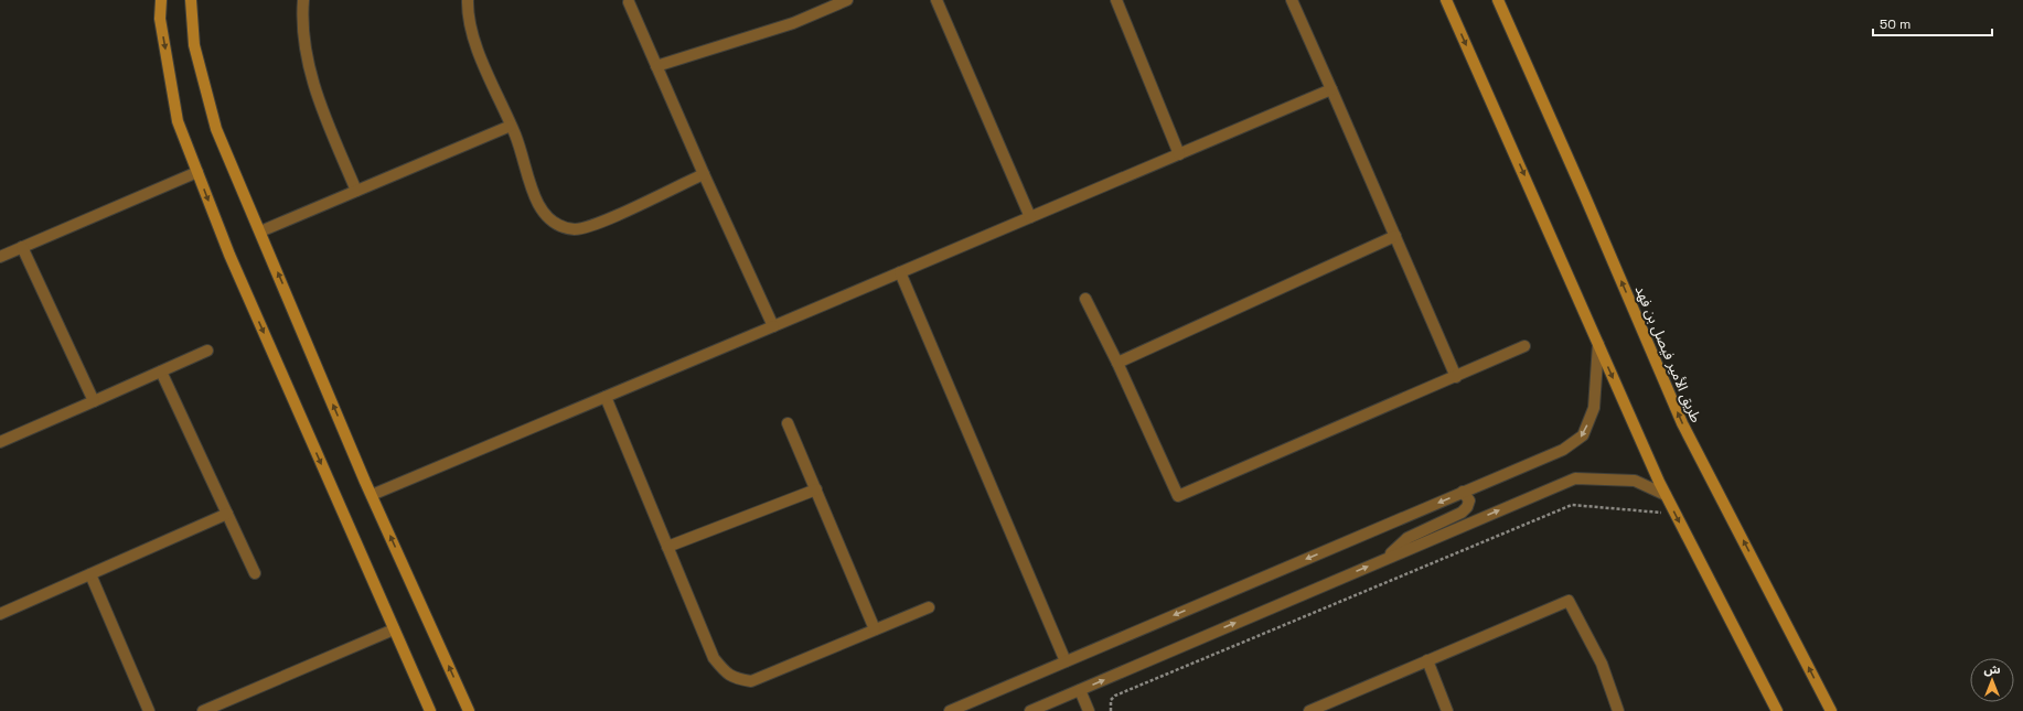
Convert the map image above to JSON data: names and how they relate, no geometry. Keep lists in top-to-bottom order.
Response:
{
  "streets": {
    "main road": ["طريق الأمير فيصل بن فهد"]
  },
  "scale_bar": "50 m",
  "north": "top"
}
